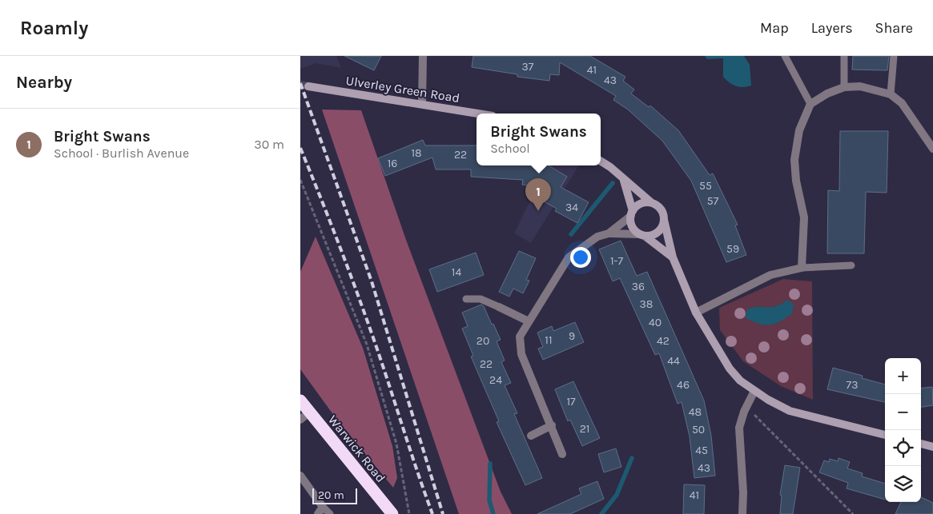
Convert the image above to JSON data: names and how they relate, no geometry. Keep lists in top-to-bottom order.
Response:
{
  "streets": {
    "highway": ["Warwick Road"],
    "street": ["Ulverley Green Road"]
  },
  "house_numbers": [
    "37",
    "41",
    "43",
    "18",
    "22",
    "16",
    "55",
    "57",
    "34",
    "59",
    "1-7",
    "14",
    "36",
    "38",
    "40",
    "9",
    "11",
    "20",
    "42",
    "44",
    "22",
    "24",
    "46",
    "73",
    "17",
    "48",
    "21",
    "50",
    "45",
    "43",
    "41"
  ],
  "scale_bar": "20 m",
  "page": {
    "header": "Roamly",
    "nav": ["Map", "Layers", "Share"],
    "heading": "Nearby",
    "list": [
      {
        "mark": "1",
        "name": "Bright Swans",
        "note": "School · Burlish Avenue",
        "value": "30 m"
      }
    ],
    "popup": ["Bright Swans", "School"],
    "pins": "1",
    "map_buttons": ["+", "−"],
    "scale": "20 m"
  }
}
